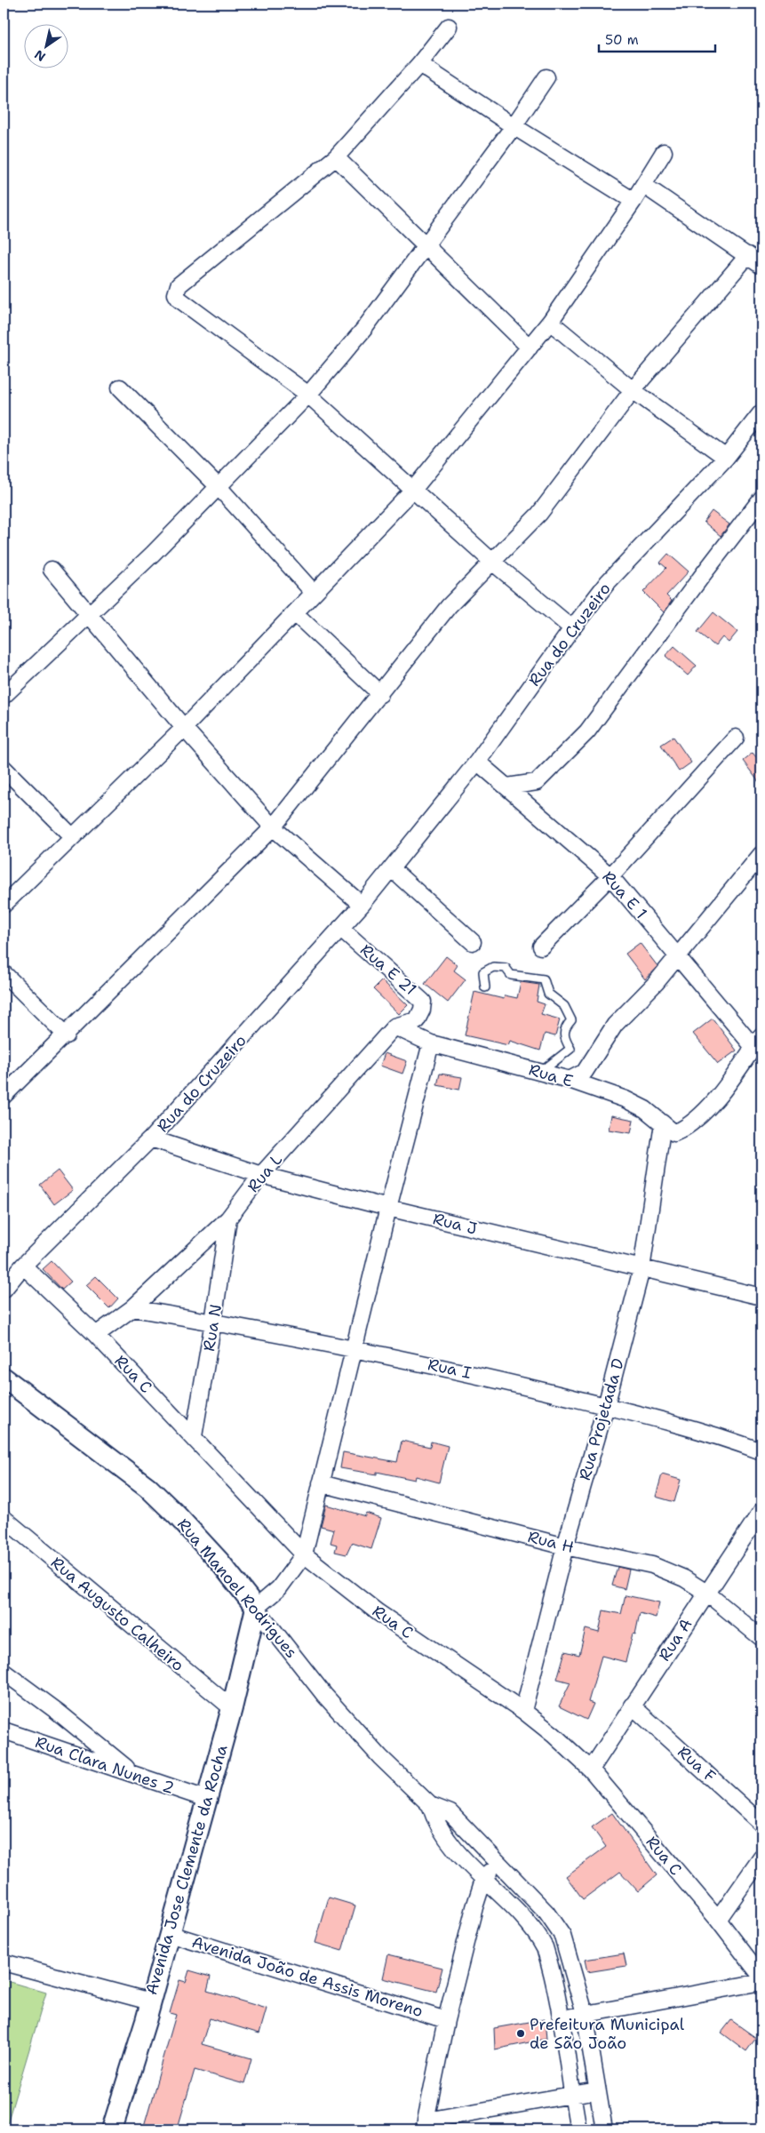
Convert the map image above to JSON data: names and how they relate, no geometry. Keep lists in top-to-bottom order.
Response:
{
  "streets": {
    "street": [
      "Rua do Cruzeiro",
      "Rua E 1",
      "Rua E 21",
      "Rua E",
      "Rua L",
      "Rua J",
      "Rua N",
      "Rua I",
      "Rua C",
      "Rua Projetada D",
      "Rua H",
      "Rua Manoel Rodrigues",
      "Rua Augusto Calheiro",
      "Rua A",
      "Rua F",
      "Rua Clara Nunes 2",
      "Avenida Jose Clemente da Rocha",
      "Avenida João de Assis Moreno"
    ]
  },
  "crossings": [
    ["Rua do Cruzeiro", "Rua E 1"],
    ["Rua do Cruzeiro", "Rua E 21"],
    ["Rua do Cruzeiro", "Rua J"],
    ["Rua do Cruzeiro", "Rua C"],
    ["Rua E 1", "Rua E"],
    ["Rua E 21", "Rua L"],
    ["Rua E", "Rua Projetada D"],
    ["Rua L", "Rua J"],
    ["Rua L", "Rua N"],
    ["Rua L", "Rua I"],
    ["Rua L", "Rua C"],
    ["Rua J", "Rua Projetada D"],
    ["Rua N", "Rua I"],
    ["Rua N", "Rua C"],
    ["Rua I", "Rua Projetada D"],
    ["Rua C", "Rua Projetada D"],
    ["Rua C", "Rua A"],
    ["Rua Projetada D", "Rua H"],
    ["Rua H", "Rua A"],
    ["Rua Manoel Rodrigues", "Avenida Jose Clemente da Rocha"],
    ["Rua Augusto Calheiro", "Avenida Jose Clemente da Rocha"],
    ["Rua A", "Rua F"],
    ["Rua Clara Nunes 2", "Avenida Jose Clemente da Rocha"],
    ["Avenida Jose Clemente da Rocha", "Avenida João de Assis Moreno"]
  ],
  "places": ["Prefeitura Municipal de São João"],
  "scale_bar": "50 m",
  "north": "bottom left"
}
